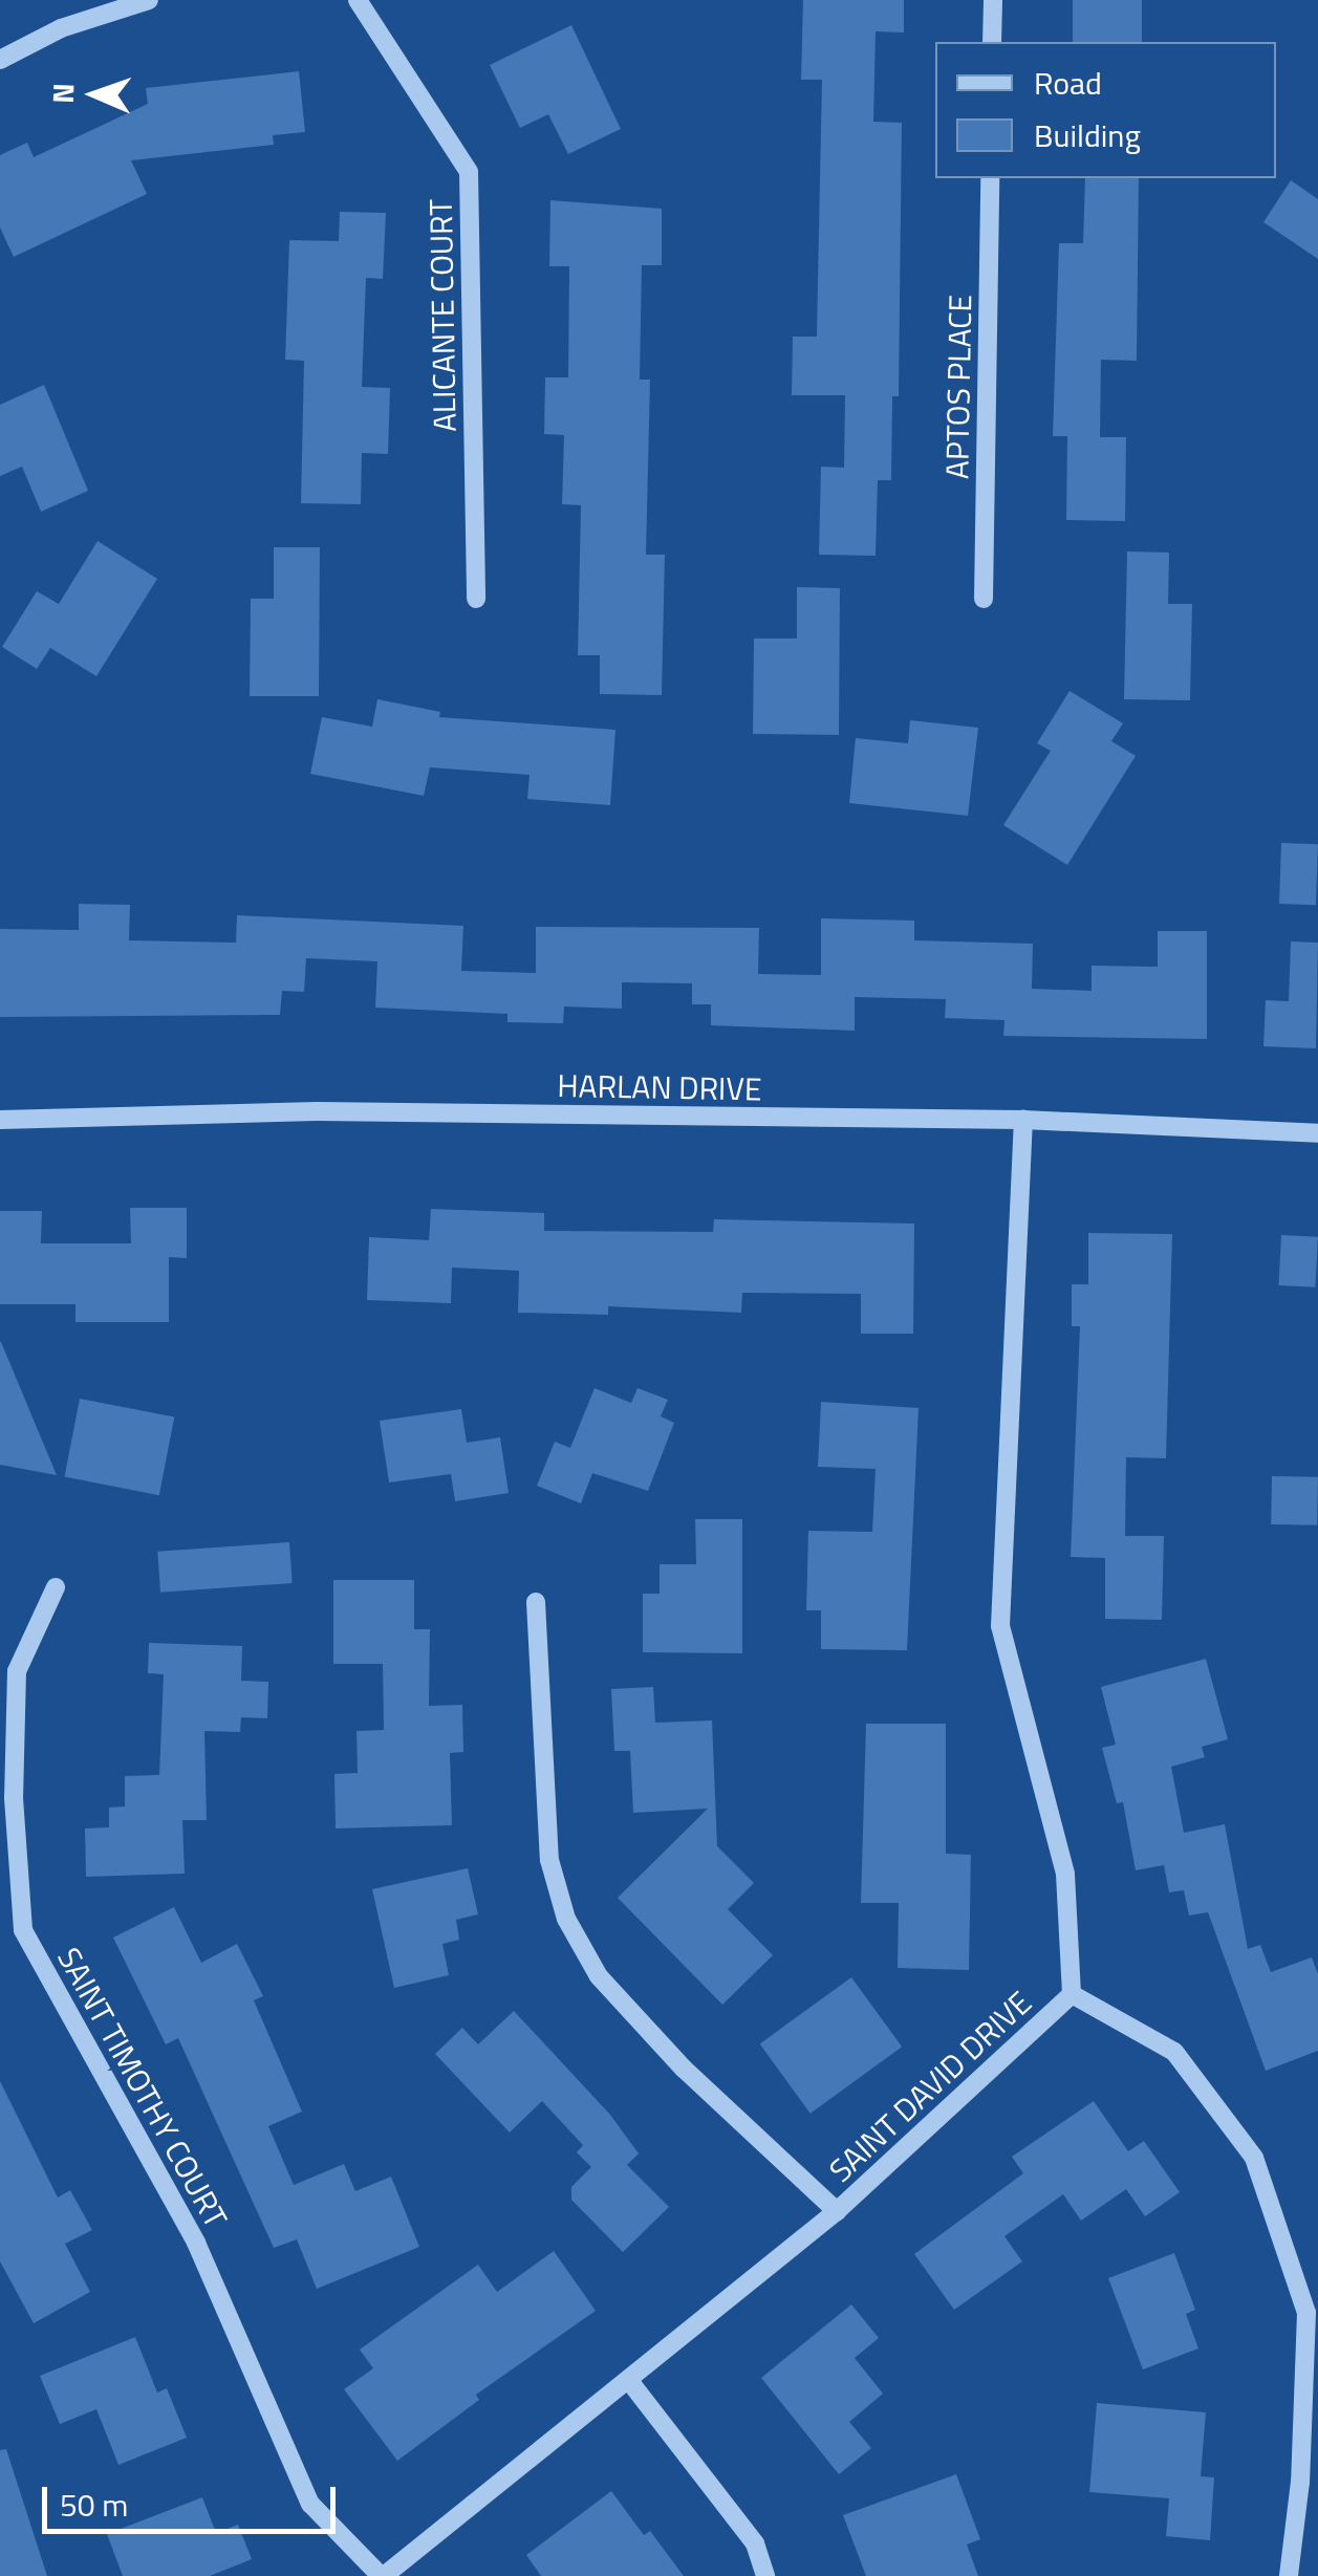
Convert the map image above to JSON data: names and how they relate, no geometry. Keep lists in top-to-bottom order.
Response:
{
  "streets": {
    "street": [
      "ALICANTE COURT",
      "APTOS PLACE",
      "HARLAN DRIVE",
      "SAINT DAVID DRIVE",
      "SAINT TIMOTHY COURT"
    ]
  },
  "crossings": [
    ["HARLAN DRIVE", "SAINT DAVID DRIVE"],
    ["SAINT DAVID DRIVE", "SAINT TIMOTHY COURT"]
  ],
  "legend": ["Road", "Building"],
  "scale_bar": "50 m",
  "north": "left"
}
